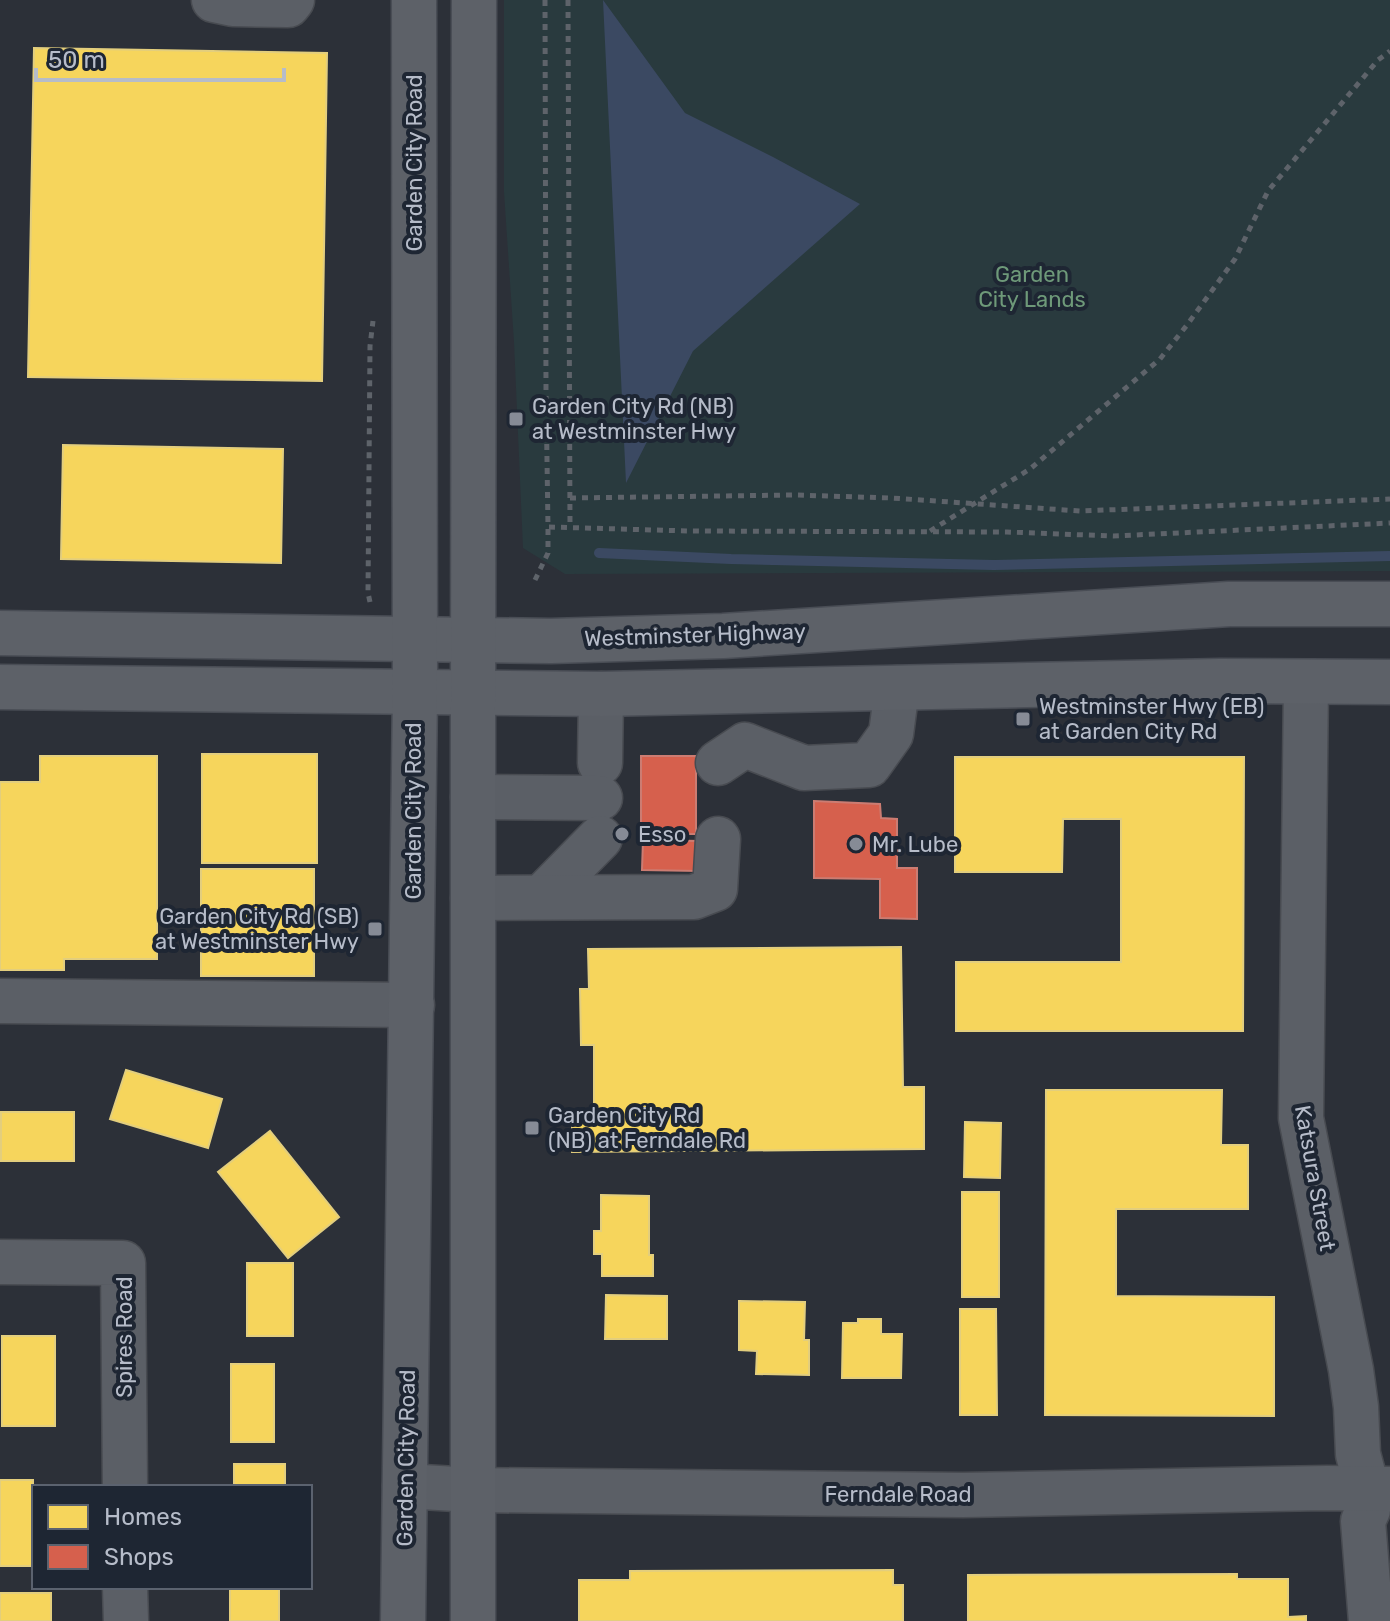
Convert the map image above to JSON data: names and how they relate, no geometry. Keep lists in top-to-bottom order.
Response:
{
  "streets": {
    "main road": ["Garden City Road", "Westminster Highway"],
    "street": ["Katsura Street", "Spires Road", "Ferndale Road"]
  },
  "crossings": [
    ["Garden City Road", "Westminster Highway"],
    ["Garden City Road", "Ferndale Road"],
    ["Katsura Street", "Ferndale Road"]
  ],
  "parks": ["Garden City Lands"],
  "places": {
    "transit": [
      "Garden City Rd (NB) at Westminster Hwy",
      "Westminster Hwy (EB) at Garden City Rd",
      "Garden City Rd (SB) at Westminster Hwy",
      "Garden City Rd (NB) at Ferndale Rd"
    ],
    "other": ["Esso", "Mr. Lube"]
  },
  "legend": ["Homes", "Shops"],
  "scale_bar": "50 m"
}
